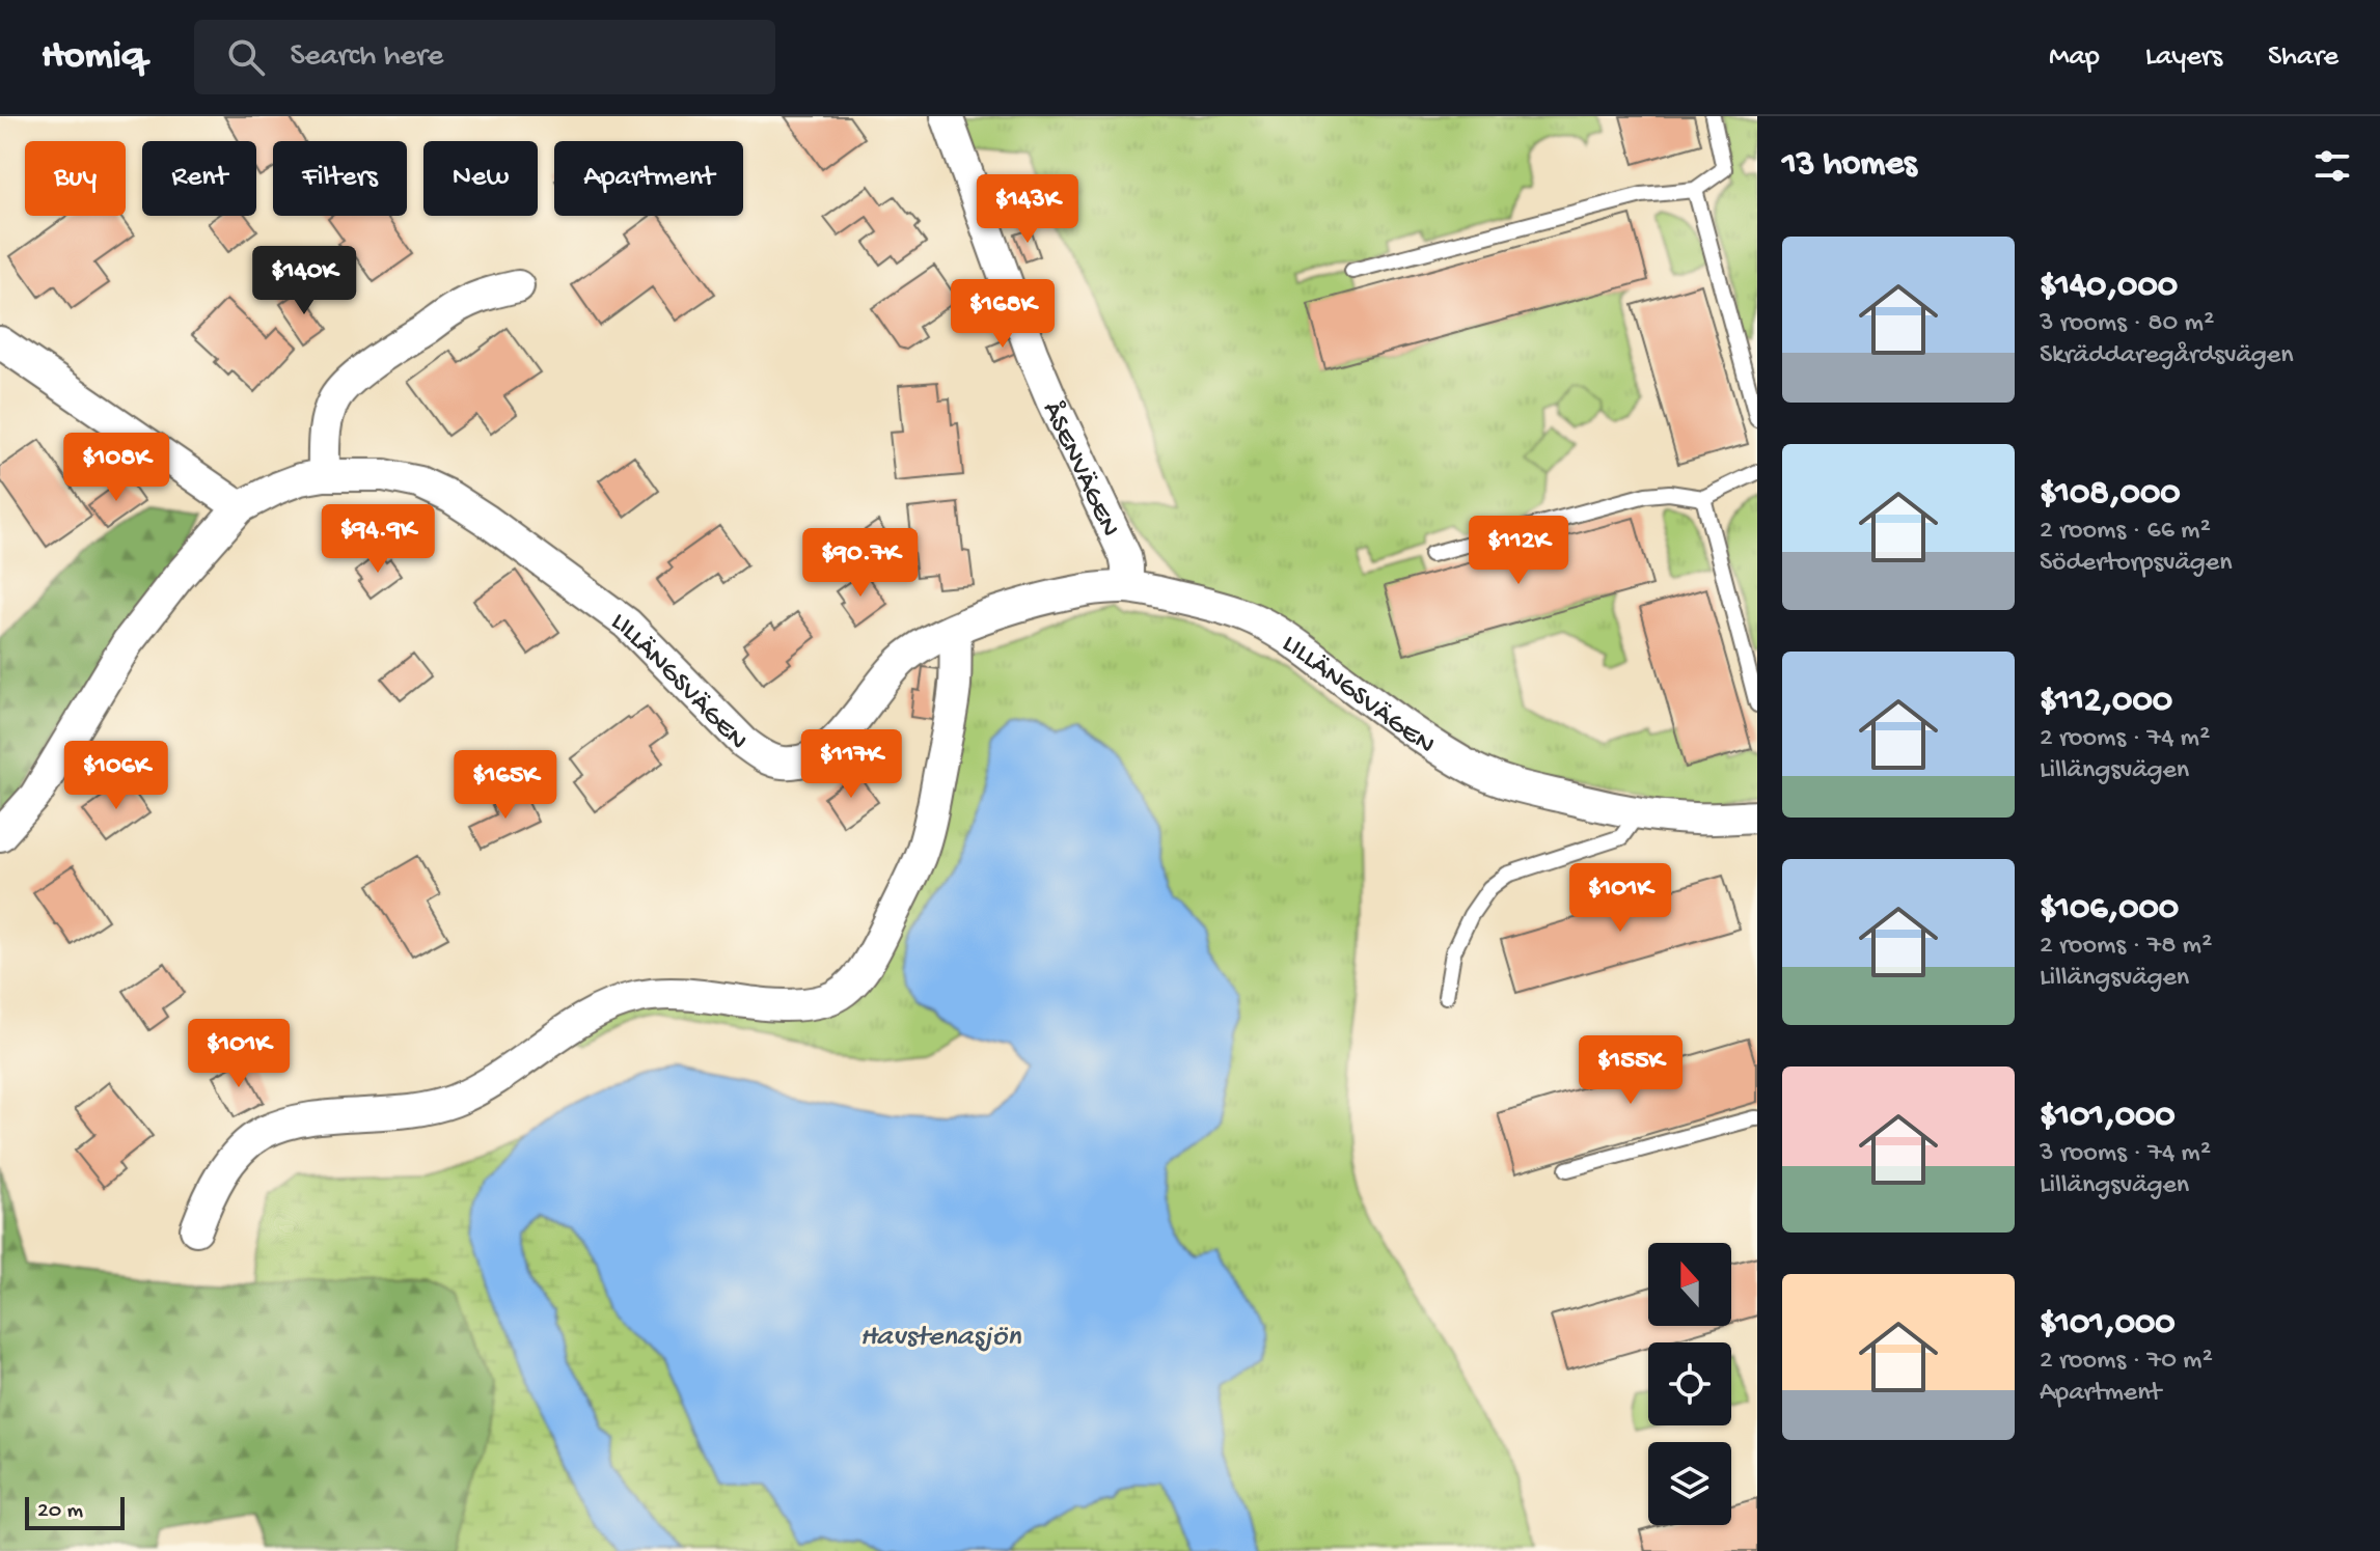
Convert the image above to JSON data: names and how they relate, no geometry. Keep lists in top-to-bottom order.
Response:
{
  "streets": {
    "street": ["ÅSENVÄGEN", "LILLÄNGSVÄGEN"]
  },
  "crossings": [
    ["ÅSENVÄGEN", "LILLÄNGSVÄGEN"]
  ],
  "water": ["Havstenasjön"],
  "scale_bar": "20 m",
  "north": "top",
  "page": {
    "header": "Homiq",
    "search": "Search here",
    "nav": ["Map", "Layers", "Share"],
    "heading": "13 homes",
    "chip": [
      "Buy",
      "Rent",
      "Filters",
      "New",
      "Apartment"
    ],
    "price": [
      "$143K",
      "$140K",
      "$168K",
      "$108K",
      "$94.9K",
      "$112K",
      "$90.7K",
      "$117K",
      "$106K",
      "$165K",
      "$101K",
      "$101K",
      "$155K"
    ],
    "list": [
      {
        "name": "$140,000",
        "note": "3 rooms · 80 m² · Skräddaregårdsvägen"
      },
      {
        "name": "$108,000",
        "note": "2 rooms · 66 m² · Södertorpsvägen"
      },
      {
        "name": "$112,000",
        "note": "2 rooms · 74 m² · Lillängsvägen"
      },
      {
        "name": "$106,000",
        "note": "2 rooms · 78 m² · Lillängsvägen"
      },
      {
        "name": "$101,000",
        "note": "3 rooms · 74 m² · Lillängsvägen"
      },
      {
        "name": "$101,000",
        "note": "2 rooms · 70 m² · Apartment"
      }
    ],
    "scale": "20 m"
  }
}
